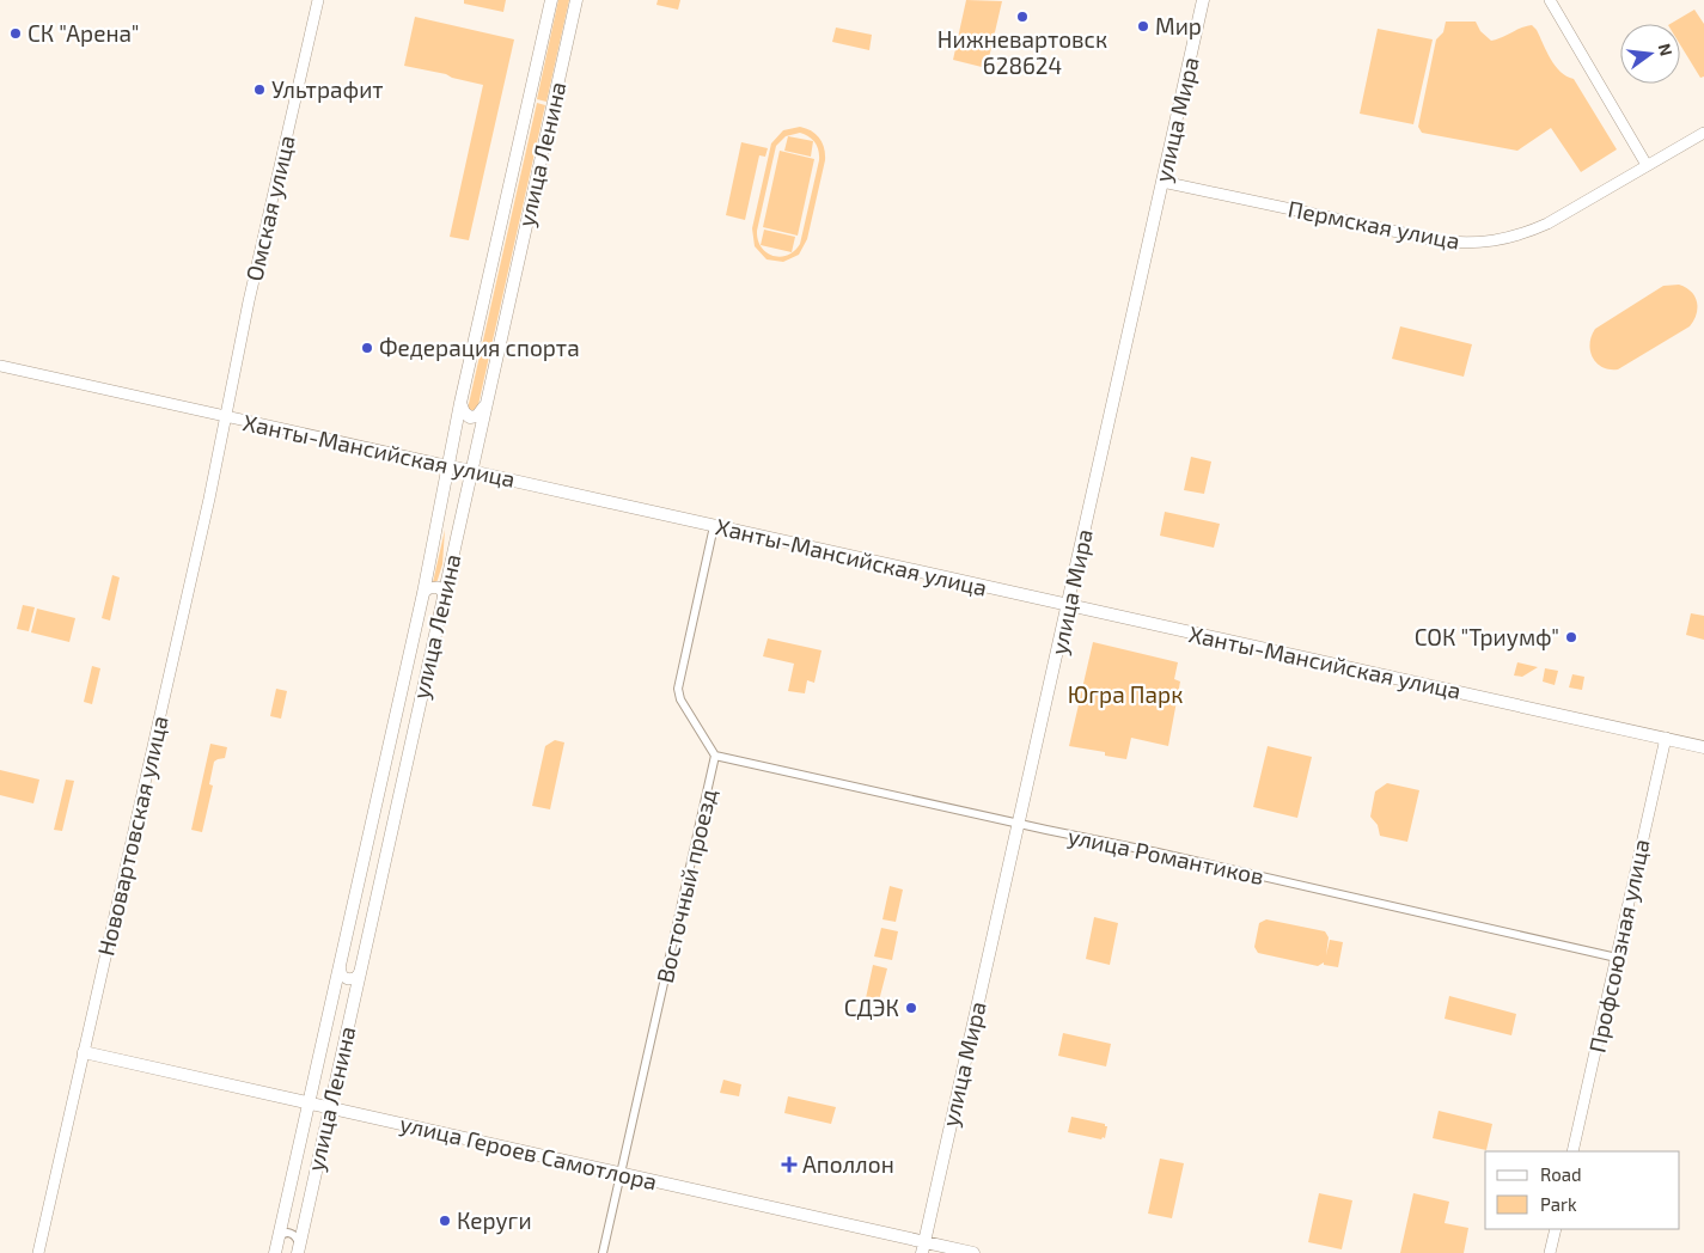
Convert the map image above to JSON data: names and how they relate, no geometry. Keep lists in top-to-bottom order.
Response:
{
  "streets": {
    "main road": [
      "улица Мира",
      "улица Ленина",
      "Омская улица",
      "Пермская улица",
      "Ханты-Мансийская улица",
      "Нововартовская улица",
      "Профсоюзная улица",
      "улица Героев Самотлора"
    ],
    "street": ["улица Романтиков", "Восточный проезд"]
  },
  "crossings": [
    ["улица Мира", "Пермская улица"],
    ["улица Мира", "Ханты-Мансийская улица"],
    ["улица Мира", "улица Романтиков"],
    ["улица Мира", "улица Героев Самотлора"],
    ["улица Ленина", "Ханты-Мансийская улица"],
    ["улица Ленина", "улица Героев Самотлора"],
    ["Омская улица", "Ханты-Мансийская улица"],
    ["Омская улица", "Нововартовская улица"],
    ["Ханты-Мансийская улица", "Нововартовская улица"],
    ["Ханты-Мансийская улица", "Профсоюзная улица"],
    ["Нововартовская улица", "улица Героев Самотлора"],
    ["улица Романтиков", "Восточный проезд"],
    ["улица Романтиков", "Профсоюзная улица"],
    ["Восточный проезд", "улица Героев Самотлора"]
  ],
  "parks": ["Югра Парк"],
  "places": {
    "other": [
      "Нижневартовск 628624",
      "Мир",
      "СК \"Арена\"",
      "Ультрафит",
      "Федерация спорта",
      "СОК \"Триумф\"",
      "СДЭК",
      "Керуги"
    ],
    "health": ["Аполлон"]
  },
  "legend": ["Road", "Park"],
  "north": "right"
}
